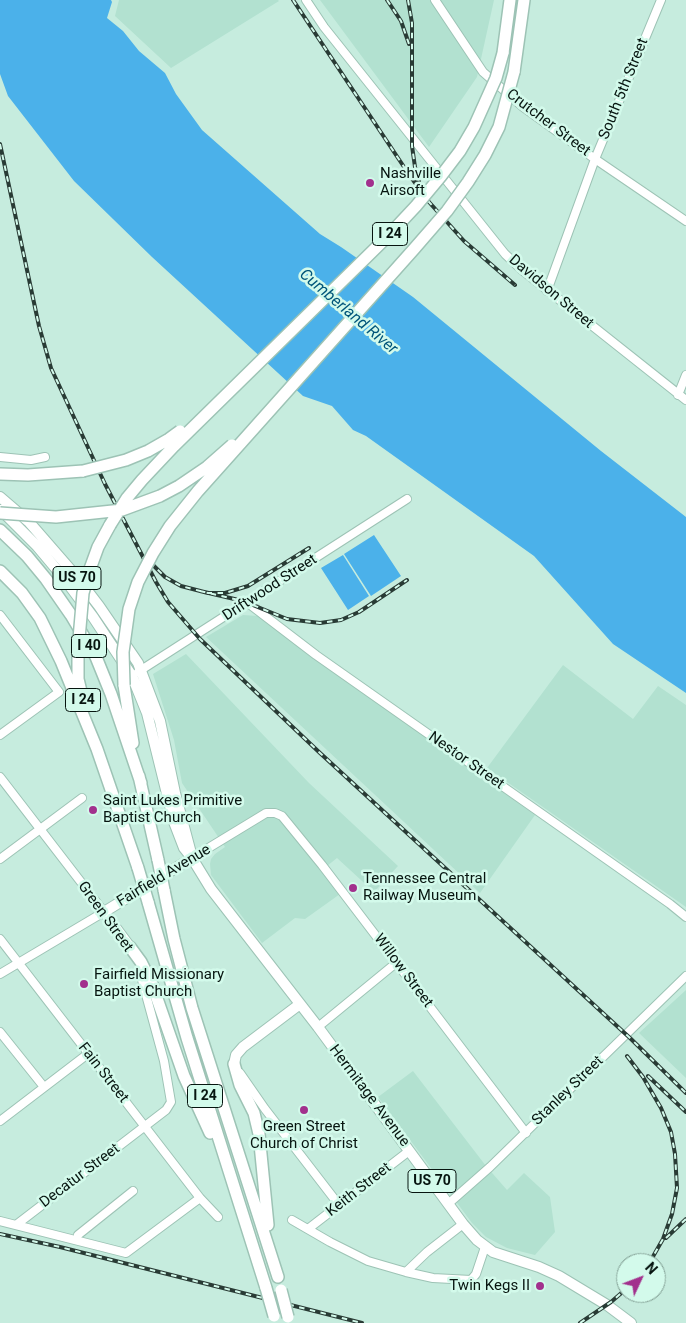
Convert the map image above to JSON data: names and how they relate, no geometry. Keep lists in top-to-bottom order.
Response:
{
  "streets": {
    "highway": ["I 24", "I 40"],
    "main road": [
      "US 70",
      "Fairfield Avenue",
      "Green Street",
      "Hermitage Avenue"
    ],
    "street": [
      "South 5th Street",
      "Crutcher Street",
      "Davidson Street",
      "Driftwood Street",
      "Nestor Street",
      "Willow Street",
      "Fain Street",
      "Stanley Street",
      "Decatur Street",
      "Keith Street"
    ]
  },
  "crossings": [
    ["South 5th Street", "Crutcher Street"],
    ["South 5th Street", "Davidson Street"],
    ["I 24", "I 40"],
    ["Driftwood Street", "Nestor Street"],
    ["Driftwood Street", "Hermitage Avenue"],
    ["Fairfield Avenue", "Green Street"],
    ["Fairfield Avenue", "Willow Street"],
    ["Fairfield Avenue", "Fain Street"],
    ["Fairfield Avenue", "Hermitage Avenue"],
    ["Green Street", "Fain Street"],
    ["Green Street", "Decatur Street"],
    ["Willow Street", "Stanley Street"],
    ["Fain Street", "Decatur Street"],
    ["Stanley Street", "Hermitage Avenue"],
    ["Hermitage Avenue", "Keith Street"]
  ],
  "water": ["Cumberland River"],
  "places": [
    "Nashville Airsoft",
    "Saint Lukes Primitive Baptist Church",
    "Tennessee Central Railway Museum",
    "Fairfield Missionary Baptist Church",
    "Green Street Church of Christ",
    "Twin Kegs II"
  ],
  "north": "top right"
}
